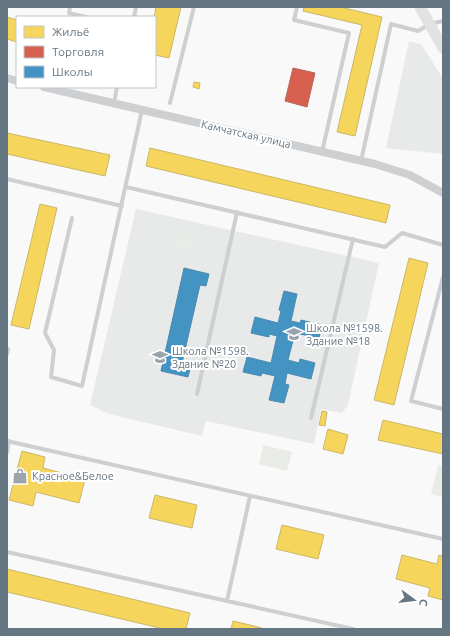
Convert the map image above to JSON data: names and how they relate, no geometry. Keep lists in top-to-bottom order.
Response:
{
  "streets": {
    "street": ["Камчатская улица"]
  },
  "places": {
    "school or university": ["Школа №1598. Здание №18", "Школа №1598. Здание №20"],
    "shop": ["Красное&Белое"]
  },
  "legend": ["Жильё", "Торговля", "Школы"],
  "north": "right"
}
